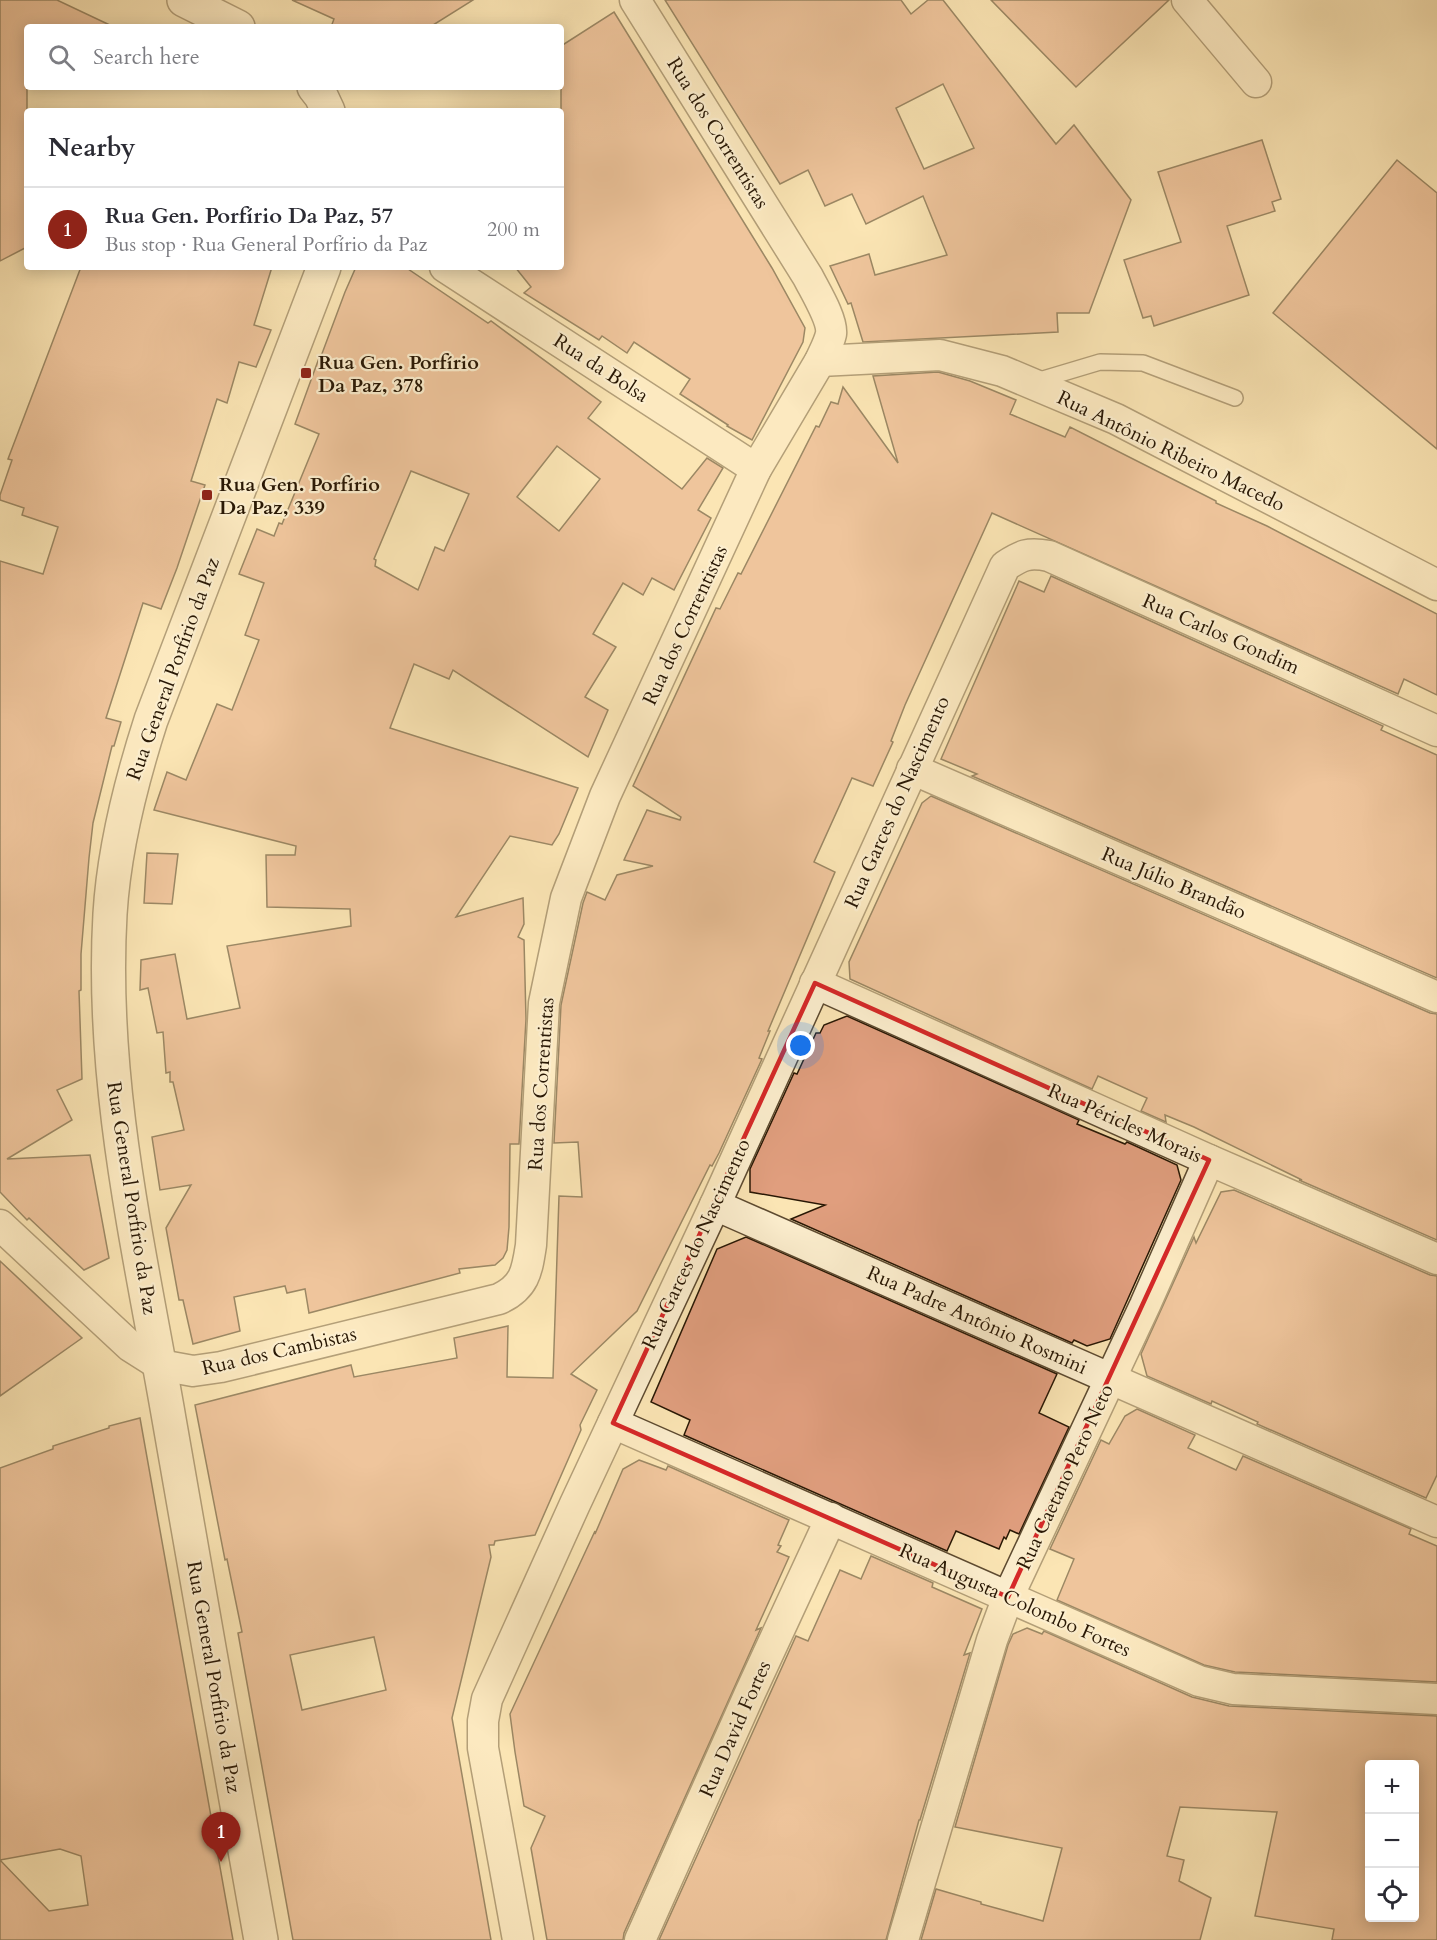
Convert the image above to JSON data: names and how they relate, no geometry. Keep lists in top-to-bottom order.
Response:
{
  "streets": {
    "street": [
      "Rua dos Correntistas",
      "Rua da Bolsa",
      "Rua Antônio Ribeiro Macedo",
      "Rua Carlos Gondim",
      "Rua General Porfírio da Paz",
      "Rua Garces do Nascimento",
      "Rua Júlio Brandão",
      "Rua Péricles Morais",
      "Rua Padre Antônio Rosmini",
      "Rua dos Cambistas",
      "Rua Caetano Pero Neto",
      "Rua Augusta Colombo Fortes",
      "Rua David Fortes"
    ]
  },
  "crossings": [
    ["Rua dos Correntistas", "Rua da Bolsa"],
    ["Rua dos Correntistas", "Rua Antônio Ribeiro Macedo"],
    ["Rua dos Correntistas", "Rua dos Cambistas"],
    ["Rua Carlos Gondim", "Rua Garces do Nascimento"],
    ["Rua General Porfírio da Paz", "Rua dos Cambistas"],
    ["Rua Garces do Nascimento", "Rua Júlio Brandão"],
    ["Rua Garces do Nascimento", "Rua Péricles Morais"],
    ["Rua Garces do Nascimento", "Rua Padre Antônio Rosmini"],
    ["Rua Garces do Nascimento", "Rua Augusta Colombo Fortes"],
    ["Rua Péricles Morais", "Rua Caetano Pero Neto"],
    ["Rua Padre Antônio Rosmini", "Rua Caetano Pero Neto"],
    ["Rua Caetano Pero Neto", "Rua Augusta Colombo Fortes"],
    ["Rua Augusta Colombo Fortes", "Rua David Fortes"]
  ],
  "places": {
    "transit": ["Rua Gen. Porfírio Da Paz, 378", "Rua Gen. Porfírio Da Paz, 339"]
  },
  "page": {
    "search": "Search here",
    "heading": "Nearby",
    "list": [
      {
        "mark": "1",
        "name": "Rua Gen. Porfírio Da Paz, 57",
        "note": "Bus stop · Rua General Porfírio da Paz",
        "value": "200 m"
      }
    ],
    "map_buttons": ["+", "−"],
    "pins": "1"
  }
}
